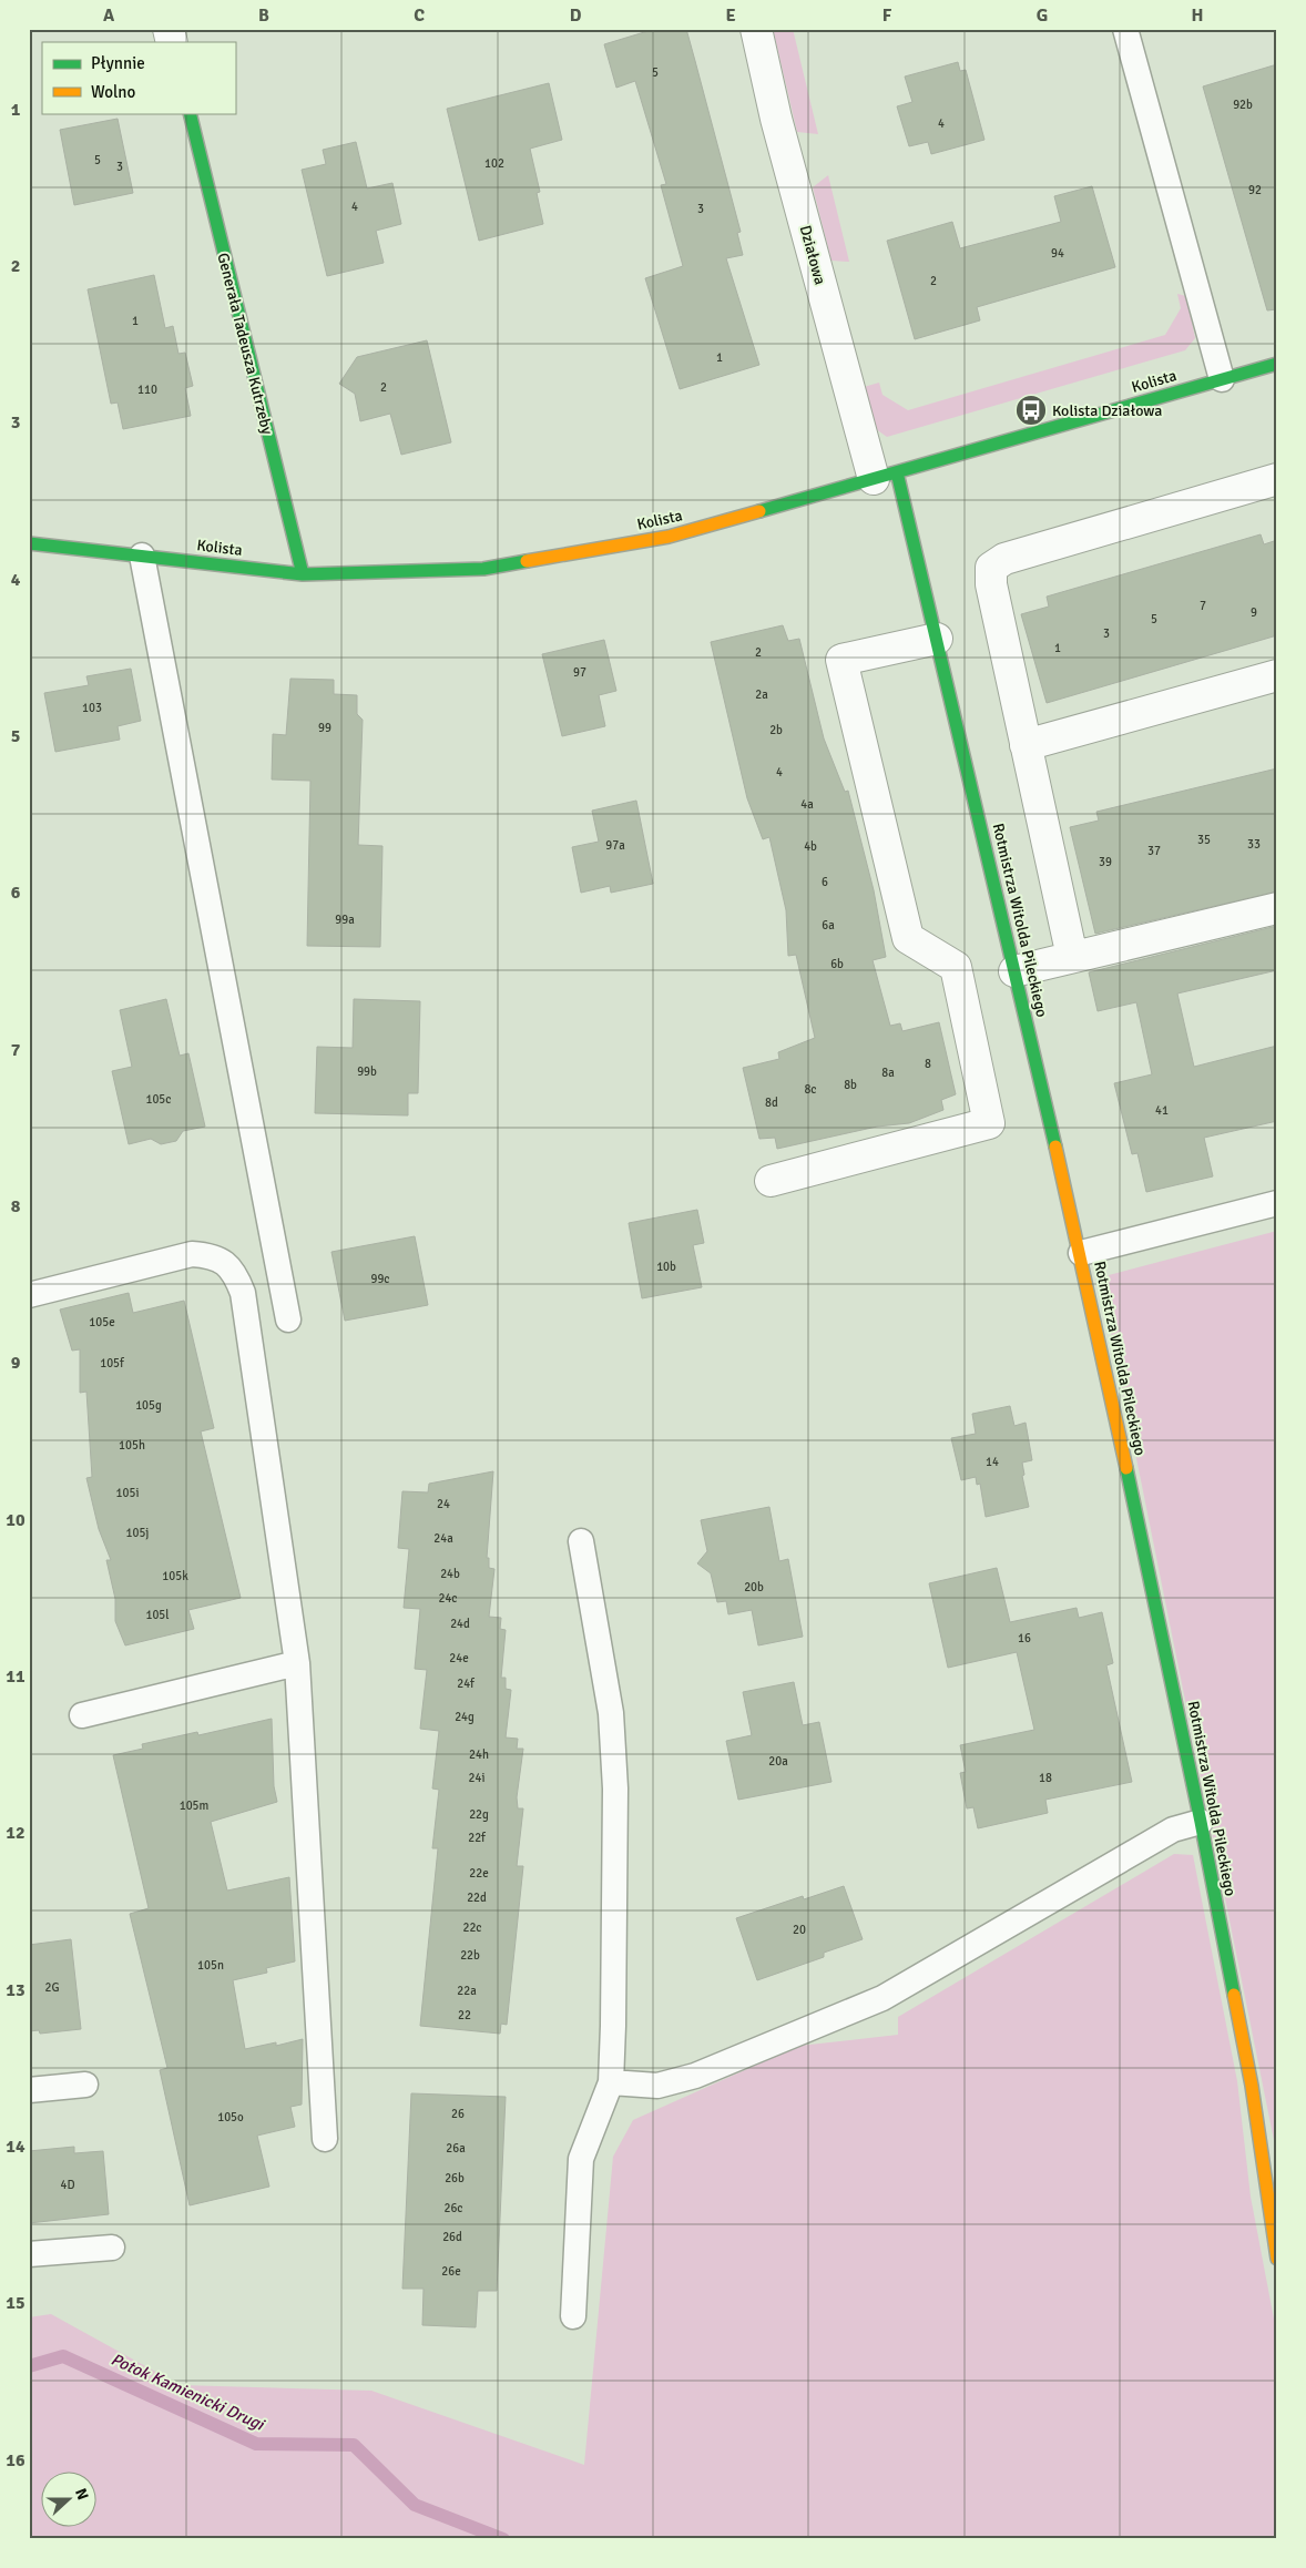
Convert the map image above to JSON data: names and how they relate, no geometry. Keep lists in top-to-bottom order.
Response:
{
  "streets": {
    "street": [
      "Działowa",
      "Generała Tadeusza Kutrzeby",
      "Kolista",
      "Rotmistrza Witolda Pileckiego"
    ]
  },
  "crossings": [
    ["Działowa", "Kolista"],
    ["Działowa", "Rotmistrza Witolda Pileckiego"],
    ["Generała Tadeusza Kutrzeby", "Kolista"],
    ["Kolista", "Rotmistrza Witolda Pileckiego"]
  ],
  "water": ["Potok Kamienicki Drugi"],
  "places": {
    "bus stop": ["Kolista Działowa"]
  },
  "house_numbers": [
    "5",
    "92b",
    "4",
    "5",
    "102",
    "3",
    "92",
    "4",
    "3",
    "94",
    "2",
    "1",
    "1",
    "2",
    "110",
    "7",
    "9",
    "5",
    "3",
    "1",
    "2",
    "97",
    "2a",
    "103",
    "99",
    "2b",
    "4",
    "4a",
    "35",
    "33",
    "97a",
    "4b",
    "37",
    "39",
    "6",
    "99a",
    "6a",
    "6b",
    "8",
    "99b",
    "8a",
    "8b",
    "8c",
    "105c",
    "8d",
    "41",
    "10b",
    "99c",
    "105e",
    "105f",
    "105g",
    "105h",
    "14",
    "105i",
    "24",
    "105j",
    "24a",
    "24b",
    "105k",
    "20b",
    "24c",
    "105l",
    "24d",
    "16",
    "24e",
    "24f",
    "24g",
    "24h",
    "20a",
    "24i",
    "18",
    "105m",
    "22g",
    "22f",
    "22e",
    "22d",
    "22c",
    "20",
    "22b",
    "105n",
    "2G",
    "22a",
    "22",
    "26",
    "105o",
    "26a",
    "26b",
    "4D",
    "26c",
    "26d",
    "26e"
  ],
  "legend": ["Płynnie", "Wolno"],
  "north": "right",
  "grid": {
    "columns": [
      "A",
      "B",
      "C",
      "D",
      "E",
      "F",
      "G",
      "H"
    ],
    "rows": [
      "1",
      "2",
      "3",
      "4",
      "5",
      "6",
      "7",
      "8",
      "9",
      "10",
      "11",
      "12",
      "13",
      "14",
      "15",
      "16"
    ]
  }
}
